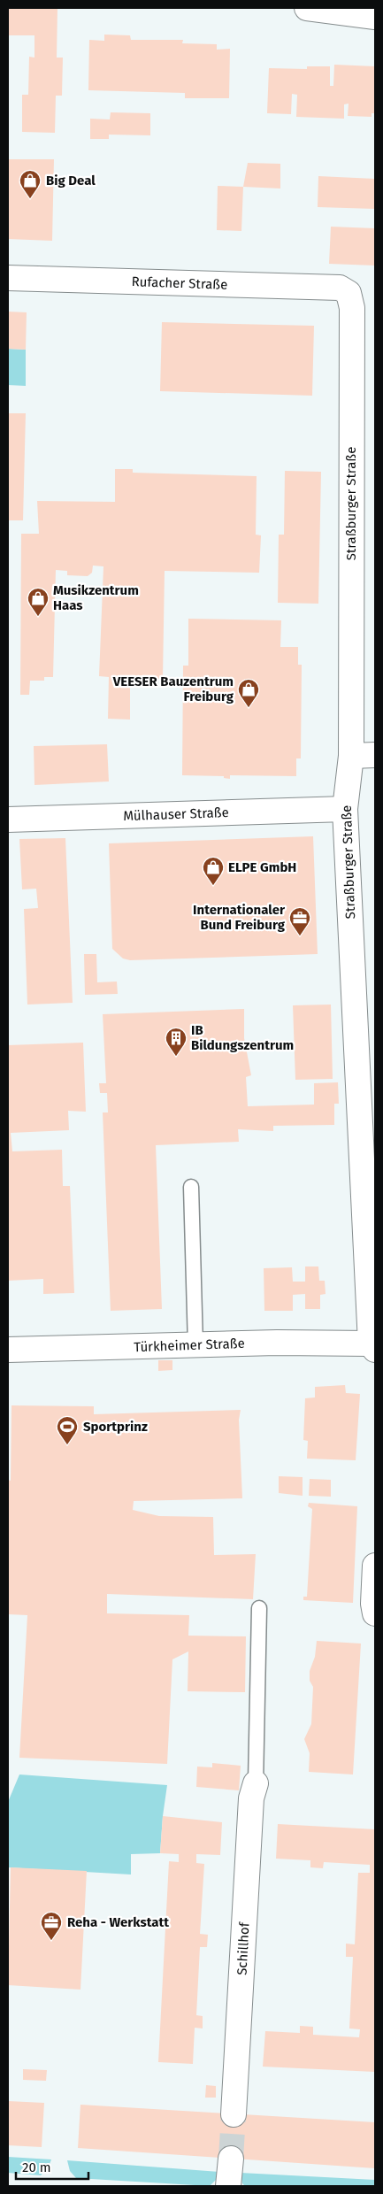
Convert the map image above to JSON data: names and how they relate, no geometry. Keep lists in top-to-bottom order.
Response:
{
  "streets": {
    "street": [
      "Rufacher Straße",
      "Straßburger Straße",
      "Mülhauser Straße",
      "Türkheimer Straße",
      "Schillhof"
    ]
  },
  "crossings": [
    ["Rufacher Straße", "Straßburger Straße"],
    ["Straßburger Straße", "Mülhauser Straße"],
    ["Straßburger Straße", "Türkheimer Straße"]
  ],
  "places": {
    "shop": [
      "Big Deal",
      "Musikzentrum Haas",
      "VEESER Bauzentrum Freiburg",
      "ELPE GmbH"
    ],
    "office": ["Internationaler Bund Freiburg", "Reha - Werkstatt"],
    "building": ["IB Bildungszentrum"],
    "sports": ["Sportprinz"]
  },
  "scale_bar": "20 m"
}
